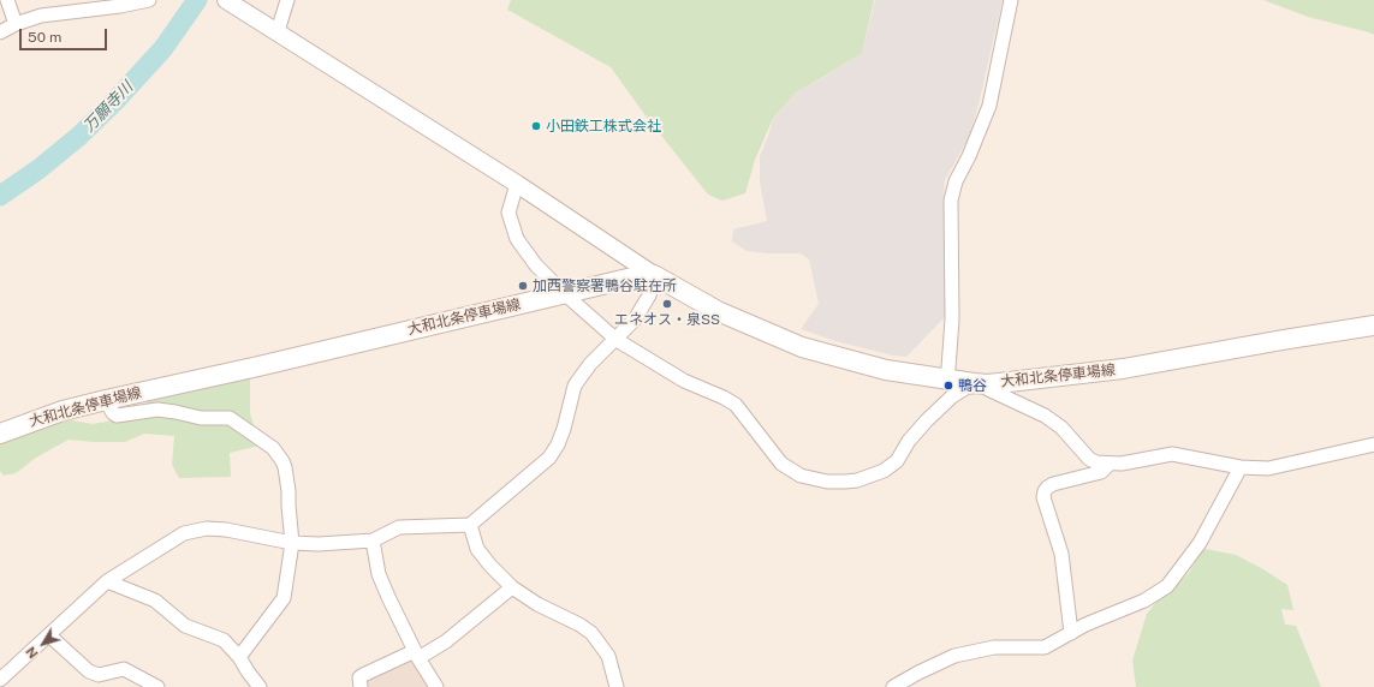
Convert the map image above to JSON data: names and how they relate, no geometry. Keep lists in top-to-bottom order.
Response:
{
  "streets": {
    "main road": ["大和北条停車場線"]
  },
  "water": ["万願寺川"],
  "places": [
    "小田鉄工株式会社",
    "加西警察署鴨谷駐在所",
    "エネオス・泉SS",
    "鴨谷"
  ],
  "scale_bar": "50 m",
  "north": "bottom left"
}
